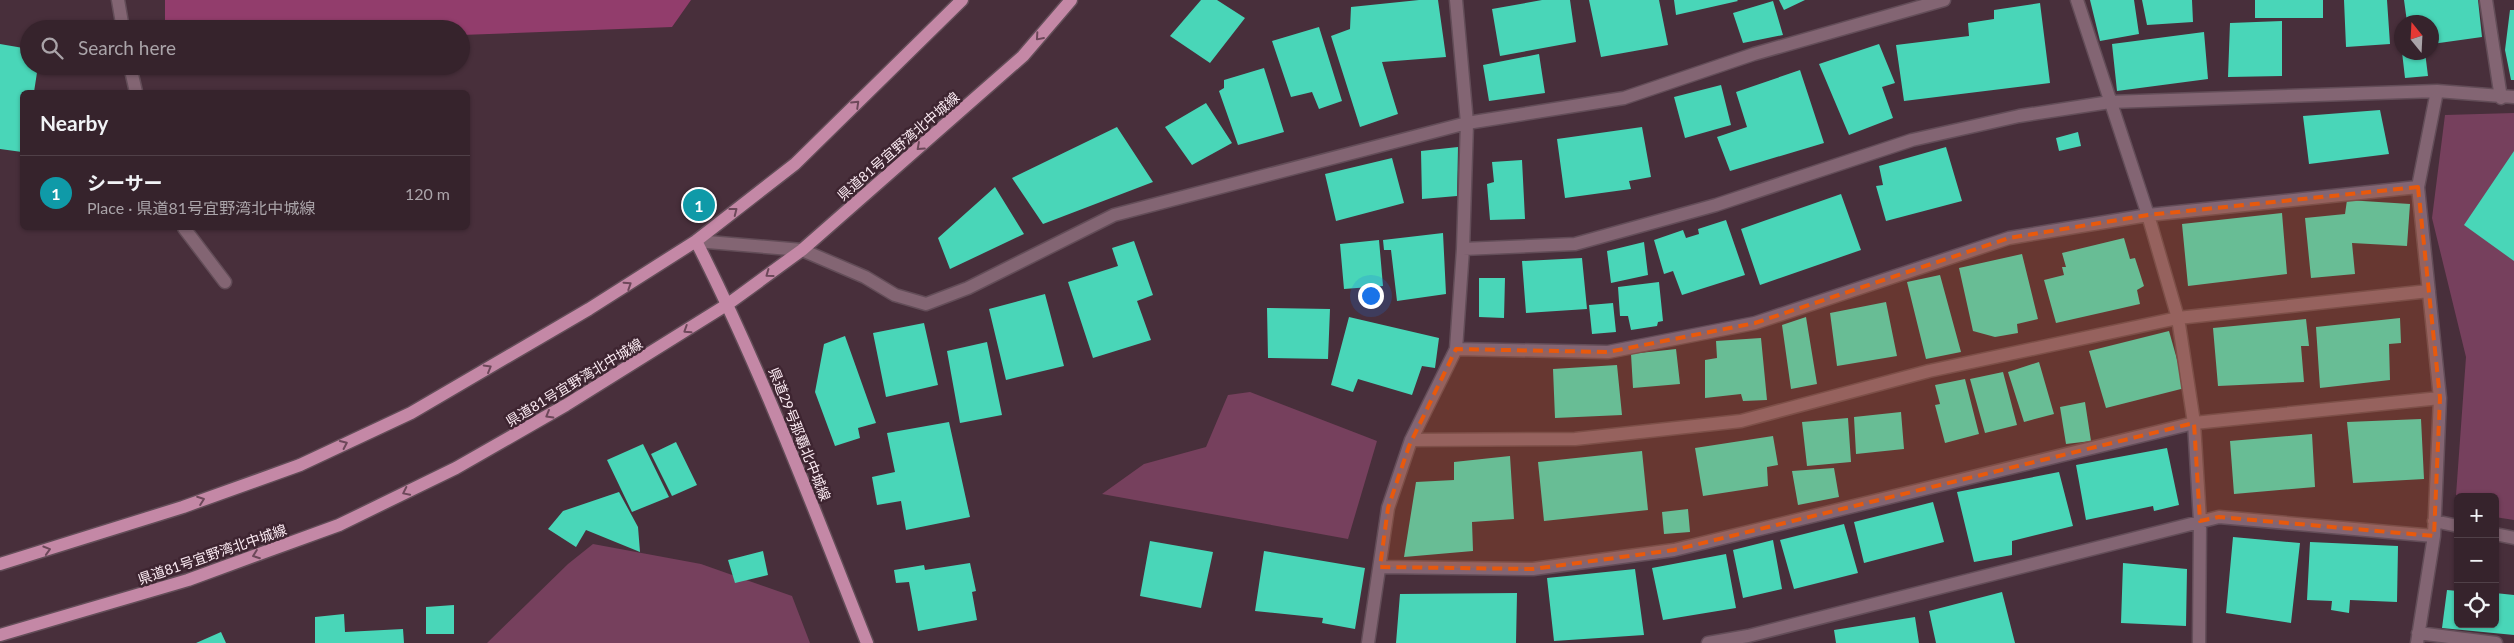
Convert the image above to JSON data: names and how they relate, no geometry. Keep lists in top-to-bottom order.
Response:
{
  "streets": {
    "main road": ["県道81号宜野湾北中城線", "県道29号那覇北中城線"]
  },
  "crossings": [
    ["県道81号宜野湾北中城線", "県道29号那覇北中城線"]
  ],
  "north": "top",
  "page": {
    "search": "Search here",
    "heading": "Nearby",
    "list": [
      {
        "mark": "1",
        "name": "シーサー",
        "note": "Place · 県道81号宜野湾北中城線",
        "value": "120 m"
      }
    ],
    "pins": "1",
    "map_buttons": ["+", "−"]
  }
}
